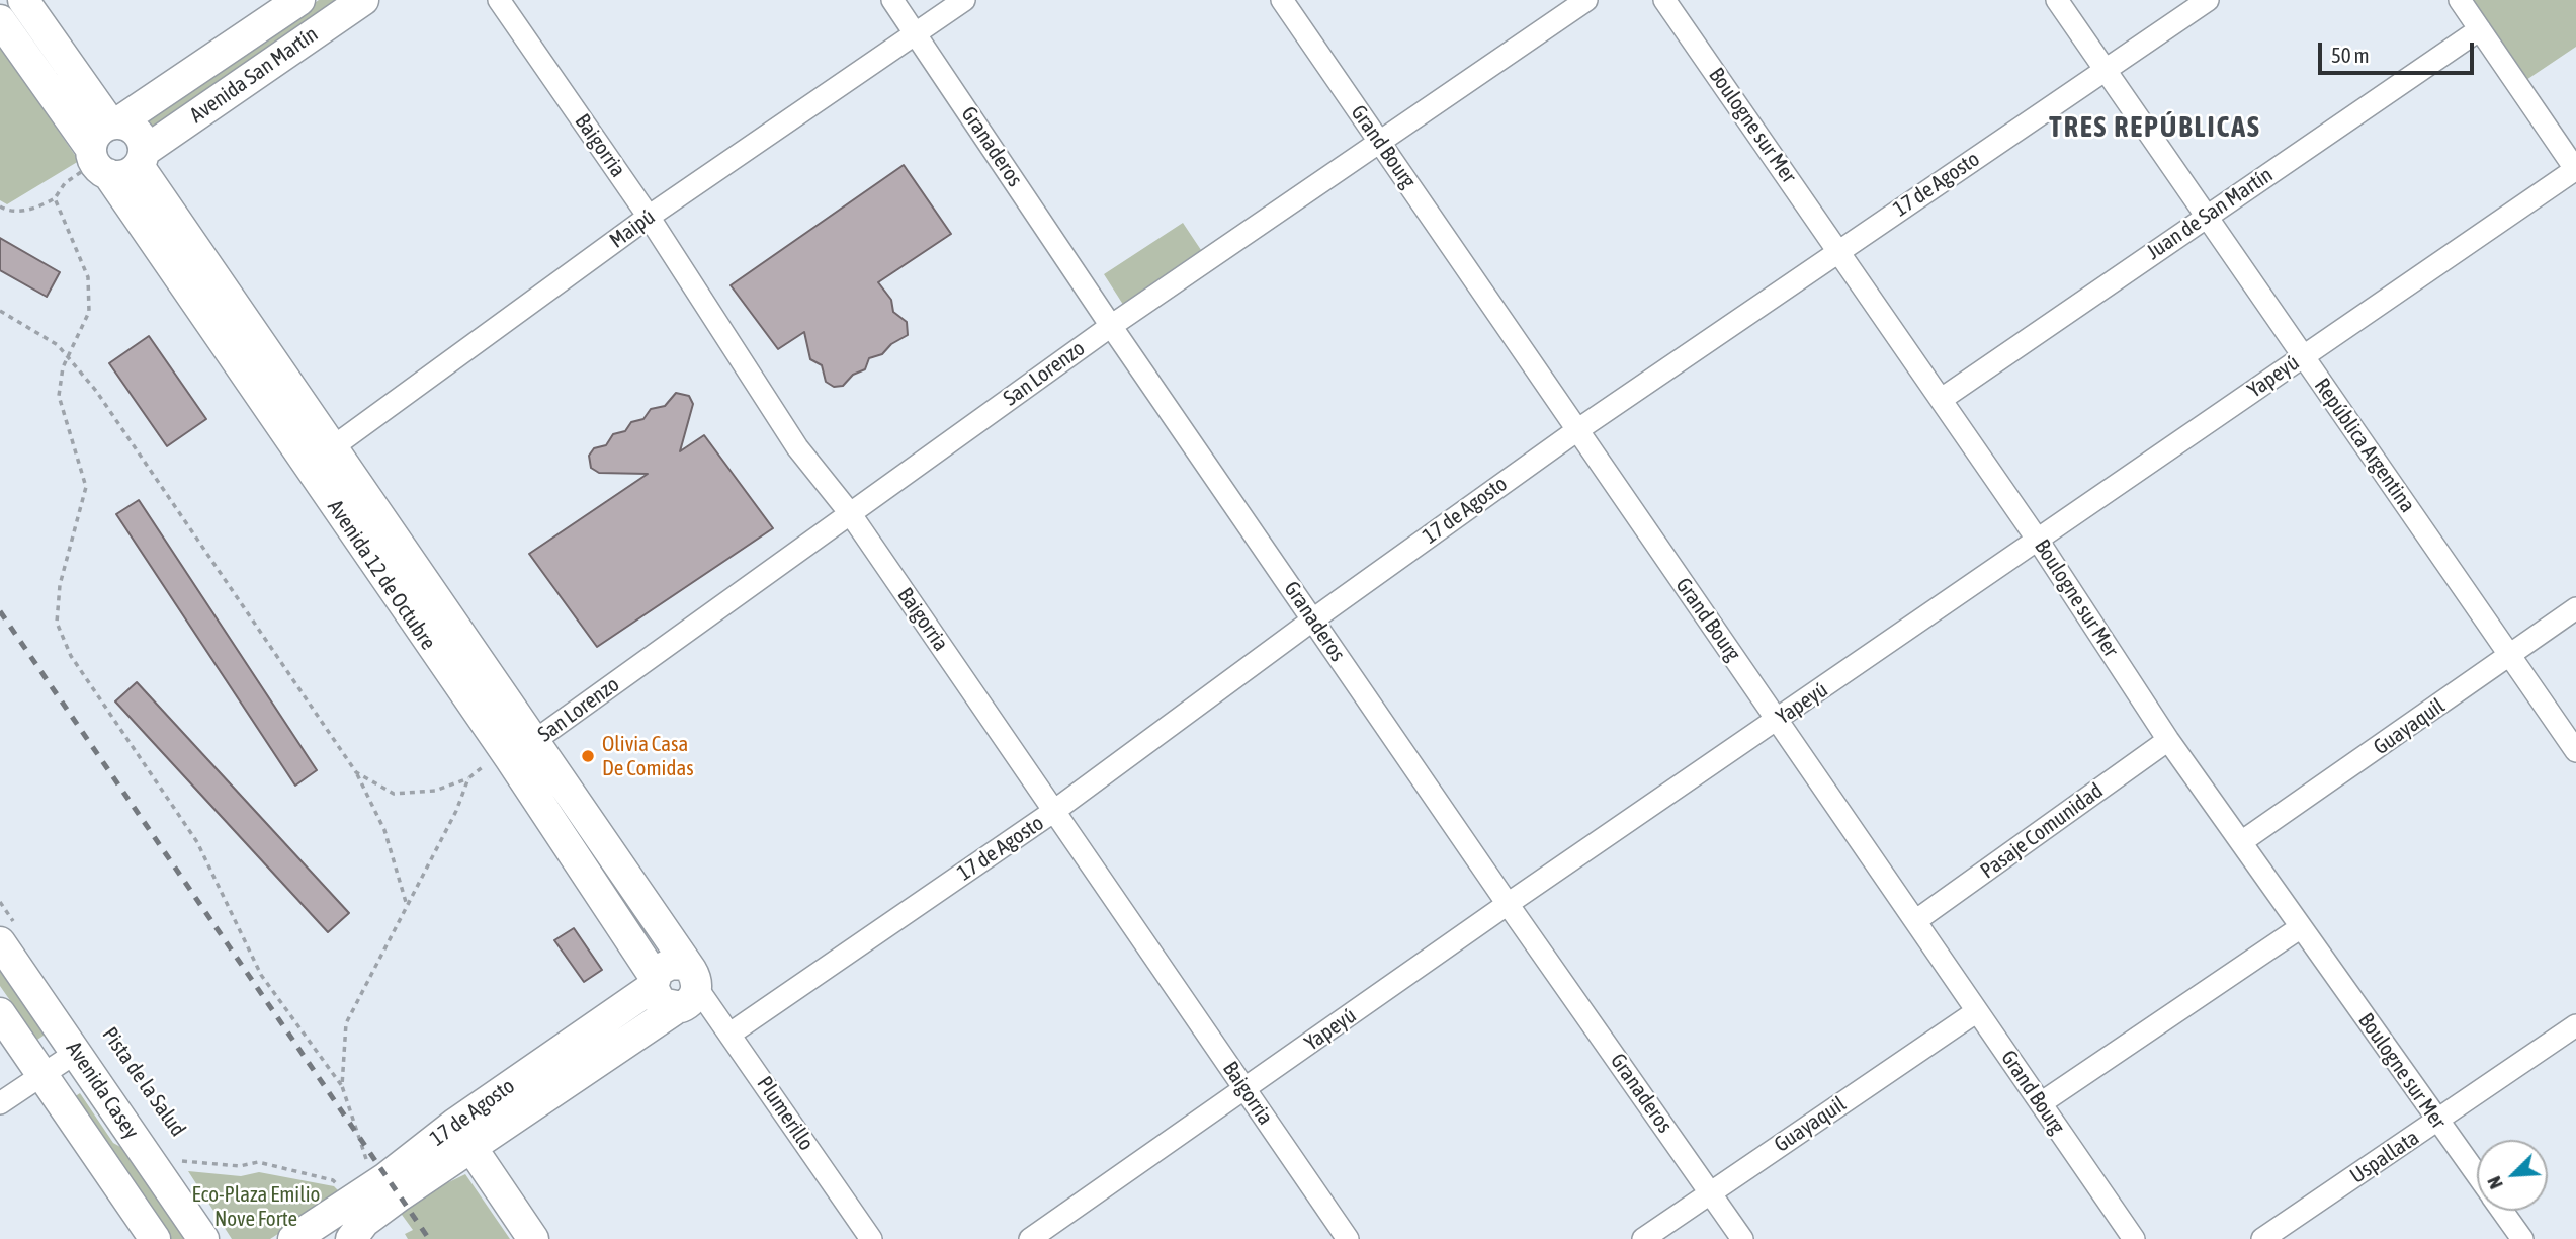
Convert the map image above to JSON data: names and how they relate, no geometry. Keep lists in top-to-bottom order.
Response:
{
  "streets": {
    "main road": [
      "Avenida San Martín",
      "17 de Agosto",
      "Avenida 12 de Octubre",
      "Avenida Casey"
    ],
    "street": [
      "Boulogne sur Mer",
      "Baigorria",
      "Granaderos",
      "Grand Bourg",
      "Juan de San Martín",
      "Maipú",
      "San Lorenzo",
      "Yapeyú",
      "República Argentina",
      "Guayaquil",
      "Pasaje Comunidad",
      "Plumerillo",
      "Uspallata"
    ],
    "path": ["Pista de la Salud"]
  },
  "crossings": [
    ["Avenida San Martín", "Avenida 12 de Octubre"],
    ["Boulogne sur Mer", "17 de Agosto"],
    ["Boulogne sur Mer", "Juan de San Martín"],
    ["Boulogne sur Mer", "Yapeyú"],
    ["Boulogne sur Mer", "Guayaquil"],
    ["Boulogne sur Mer", "Pasaje Comunidad"],
    ["Boulogne sur Mer", "Uspallata"],
    ["Baigorria", "17 de Agosto"],
    ["Baigorria", "Maipú"],
    ["Baigorria", "San Lorenzo"],
    ["Baigorria", "Yapeyú"],
    ["Granaderos", "17 de Agosto"],
    ["Granaderos", "Maipú"],
    ["Granaderos", "San Lorenzo"],
    ["Granaderos", "Yapeyú"],
    ["Granaderos", "Guayaquil"],
    ["Grand Bourg", "17 de Agosto"],
    ["Grand Bourg", "San Lorenzo"],
    ["Grand Bourg", "Yapeyú"],
    ["Grand Bourg", "Guayaquil"],
    ["Grand Bourg", "Pasaje Comunidad"],
    ["17 de Agosto", "República Argentina"],
    ["17 de Agosto", "Avenida 12 de Octubre"],
    ["17 de Agosto", "Pista de la Salud"],
    ["17 de Agosto", "Plumerillo"],
    ["Juan de San Martín", "República Argentina"],
    ["Maipú", "Avenida 12 de Octubre"],
    ["San Lorenzo", "Avenida 12 de Octubre"],
    ["Yapeyú", "República Argentina"],
    ["República Argentina", "Guayaquil"],
    ["Avenida 12 de Octubre", "Plumerillo"]
  ],
  "districts": ["TRES REPÚBLICAS"],
  "parks": ["Eco-Plaza Emilio Nove Forte"],
  "places": ["Olivia Casa De Comidas"],
  "scale_bar": "50 m",
  "north": "bottom left"
}
